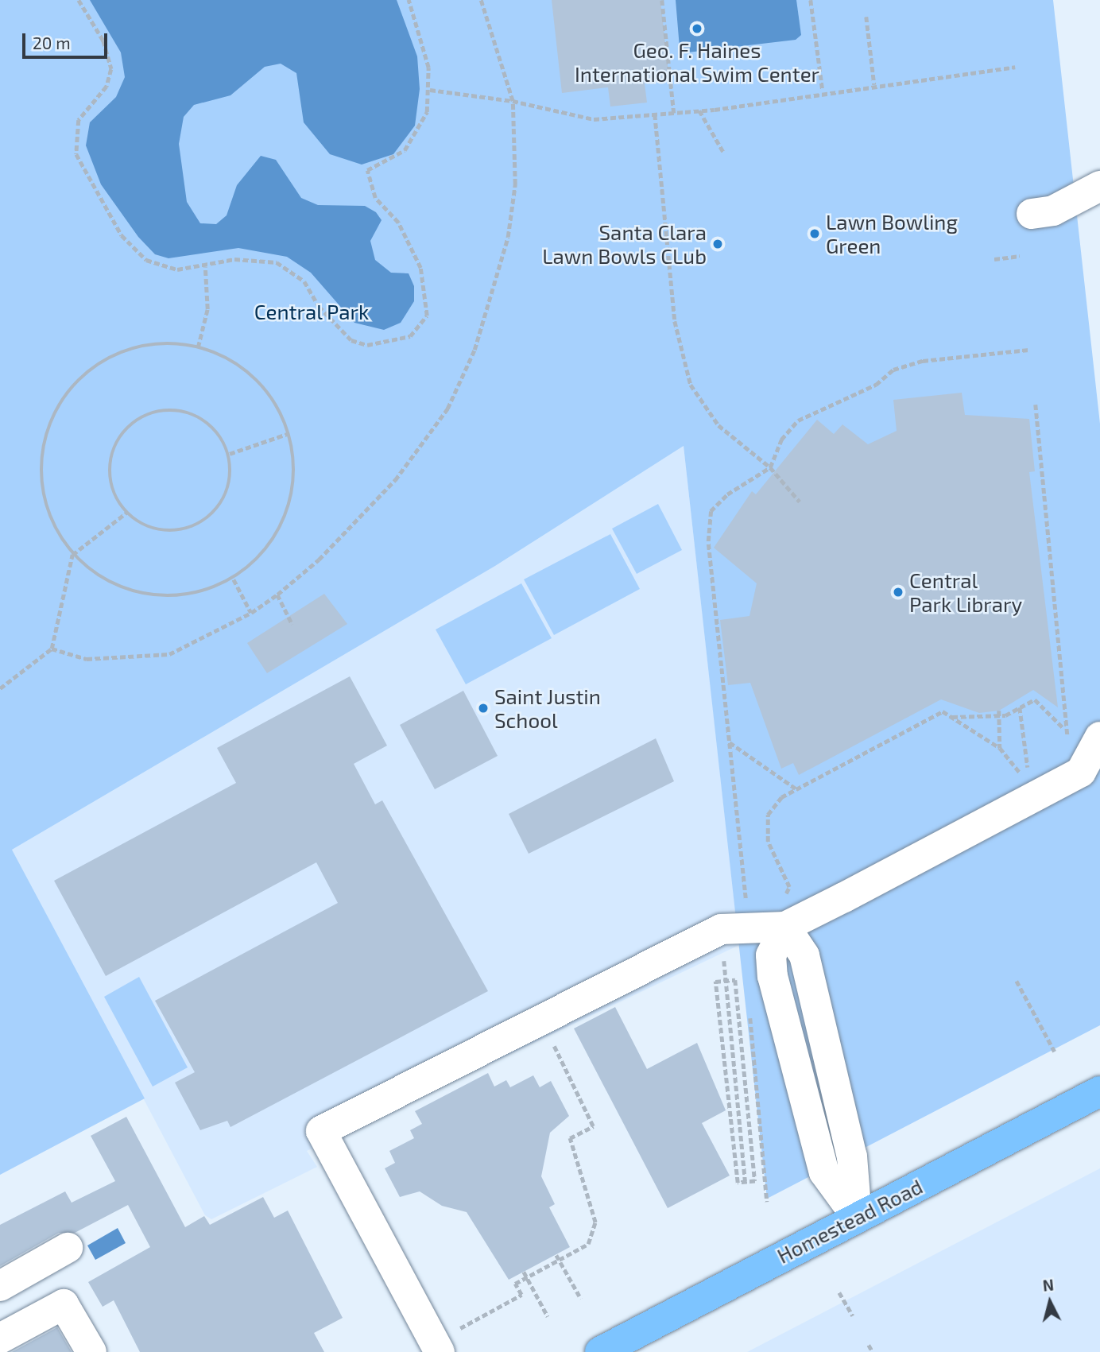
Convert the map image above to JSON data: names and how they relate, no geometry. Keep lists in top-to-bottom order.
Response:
{
  "streets": {
    "main road": ["Homestead Road"]
  },
  "parks": ["Central Park"],
  "places": [
    "Geo. F. Haines International Swim Center",
    "Lawn Bowling Green",
    "Santa Clara Lawn Bowls CLub",
    "Central Park Library",
    "Saint Justin School"
  ],
  "scale_bar": "20 m",
  "north": "top"
}
